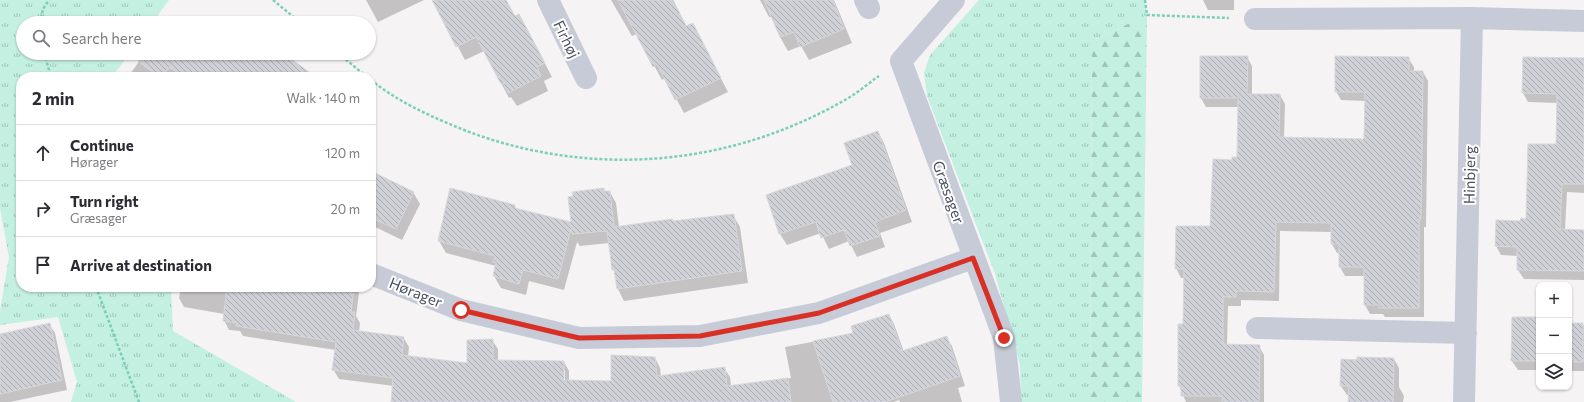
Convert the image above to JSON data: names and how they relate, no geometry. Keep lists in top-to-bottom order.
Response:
{
  "streets": {
    "street": [
      "Firhøj",
      "Hinbjerg",
      "Græsager",
      "Hørager"
    ]
  },
  "crossings": [
    ["Græsager", "Hørager"]
  ],
  "page": {
    "search": "Search here",
    "heading": ["2 min", "Walk · 140 m"],
    "list": [
      ["Continue", "Hørager", "120 m"],
      ["Turn right", "Græsager", "20 m"],
      "Arrive at destination"
    ],
    "map_buttons": ["+", "−"]
  }
}
